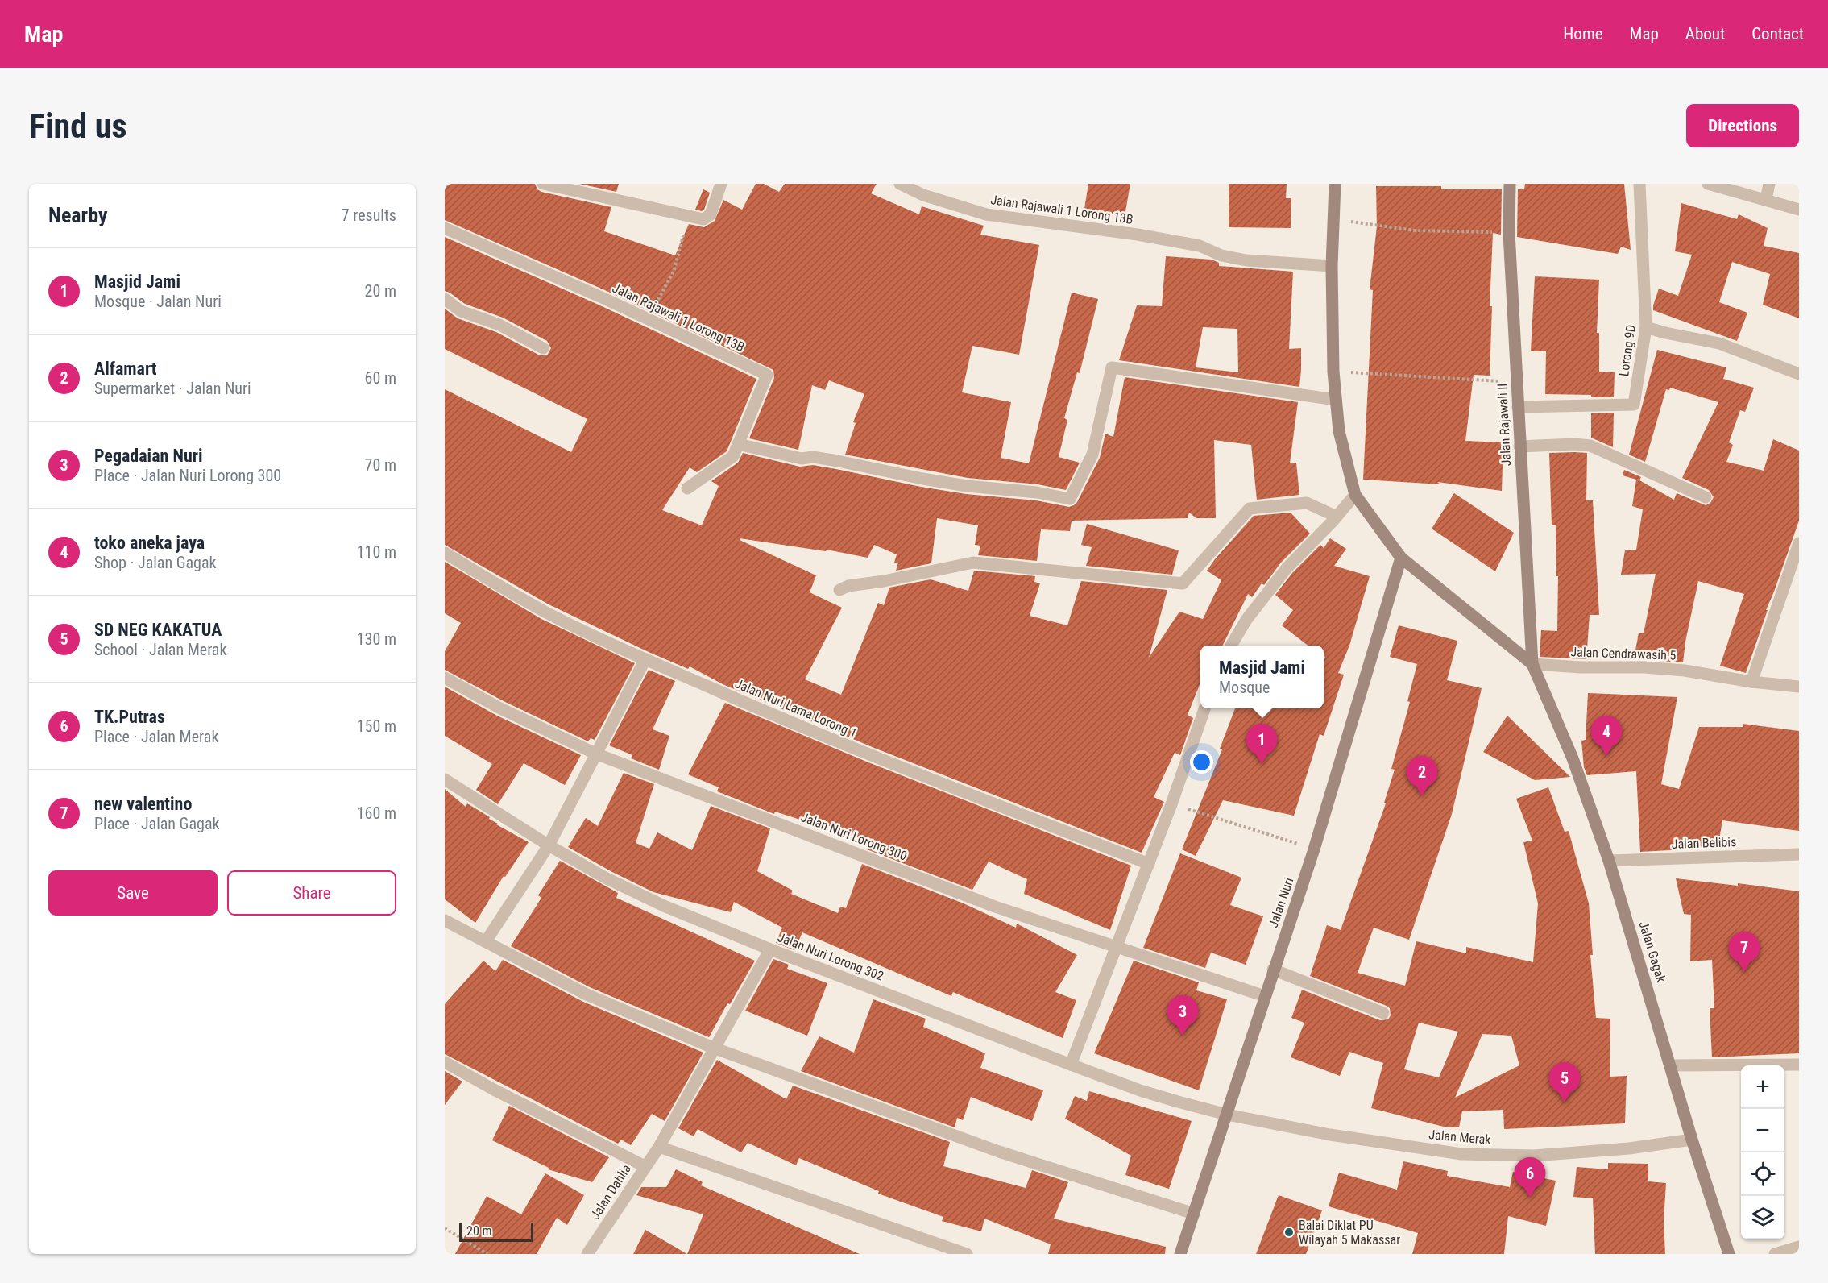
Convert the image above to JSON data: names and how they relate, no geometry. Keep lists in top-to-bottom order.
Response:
{
  "streets": {
    "main road": ["Jalan Rajawali II", "Jalan Nuri", "Jalan Gagak"],
    "street": [
      "Jalan Rajawali 1 Lorong 13B",
      "Lorong 9D",
      "Jalan Cendrawasih 5",
      "Jalan Nuri Lama Lorong 1",
      "Jalan Nuri Lorong 300",
      "Jalan Belibis",
      "Jalan Nuri Lorong 302",
      "Jalan Merak",
      "Jalan Dahlia"
    ]
  },
  "crossings": [
    ["Lorong 9D", "Jalan Rajawali II"],
    ["Jalan Rajawali II", "Jalan Cendrawasih 5"],
    ["Jalan Rajawali II", "Jalan Gagak"],
    ["Jalan Cendrawasih 5", "Jalan Gagak"],
    ["Jalan Nuri Lorong 300", "Jalan Nuri"],
    ["Jalan Belibis", "Jalan Gagak"],
    ["Jalan Nuri", "Jalan Nuri Lorong 302"],
    ["Jalan Nuri", "Jalan Merak"],
    ["Jalan Gagak", "Jalan Merak"],
    ["Jalan Nuri Lorong 302", "Jalan Merak"],
    ["Jalan Nuri Lorong 302", "Jalan Dahlia"]
  ],
  "places": ["Balai Diklat PU Wilayah 5 Makassar"],
  "scale_bar": "20 m",
  "page": {
    "header": "Map",
    "nav": [
      "Home",
      "Map",
      "About",
      "Contact"
    ],
    "buttons": [
      "Directions",
      ["Save", "Share"]
    ],
    "title": "Find us",
    "heading": ["Nearby", "7 results"],
    "list": [
      {
        "mark": "1",
        "name": "Masjid Jami",
        "note": "Mosque · Jalan Nuri",
        "value": "20 m"
      },
      {
        "mark": "2",
        "name": "Alfamart",
        "note": "Supermarket · Jalan Nuri",
        "value": "60 m"
      },
      {
        "mark": "3",
        "name": "Pegadaian Nuri",
        "note": "Place · Jalan Nuri Lorong 300",
        "value": "70 m"
      },
      {
        "mark": "4",
        "name": "toko aneka jaya",
        "note": "Shop · Jalan Gagak",
        "value": "110 m"
      },
      {
        "mark": "5",
        "name": "SD NEG KAKATUA",
        "note": "School · Jalan Merak",
        "value": "130 m"
      },
      {
        "mark": "6",
        "name": "TK.Putras",
        "note": "Place · Jalan Merak",
        "value": "150 m"
      },
      {
        "mark": "7",
        "name": "new valentino",
        "note": "Place · Jalan Gagak",
        "value": "160 m"
      }
    ],
    "popup": ["Masjid Jami", "Mosque"],
    "pins": [
      "4",
      "1",
      "2",
      "7",
      "3",
      "5",
      "6"
    ],
    "map_buttons": ["+", "−"],
    "scale": "20 m"
  }
}
